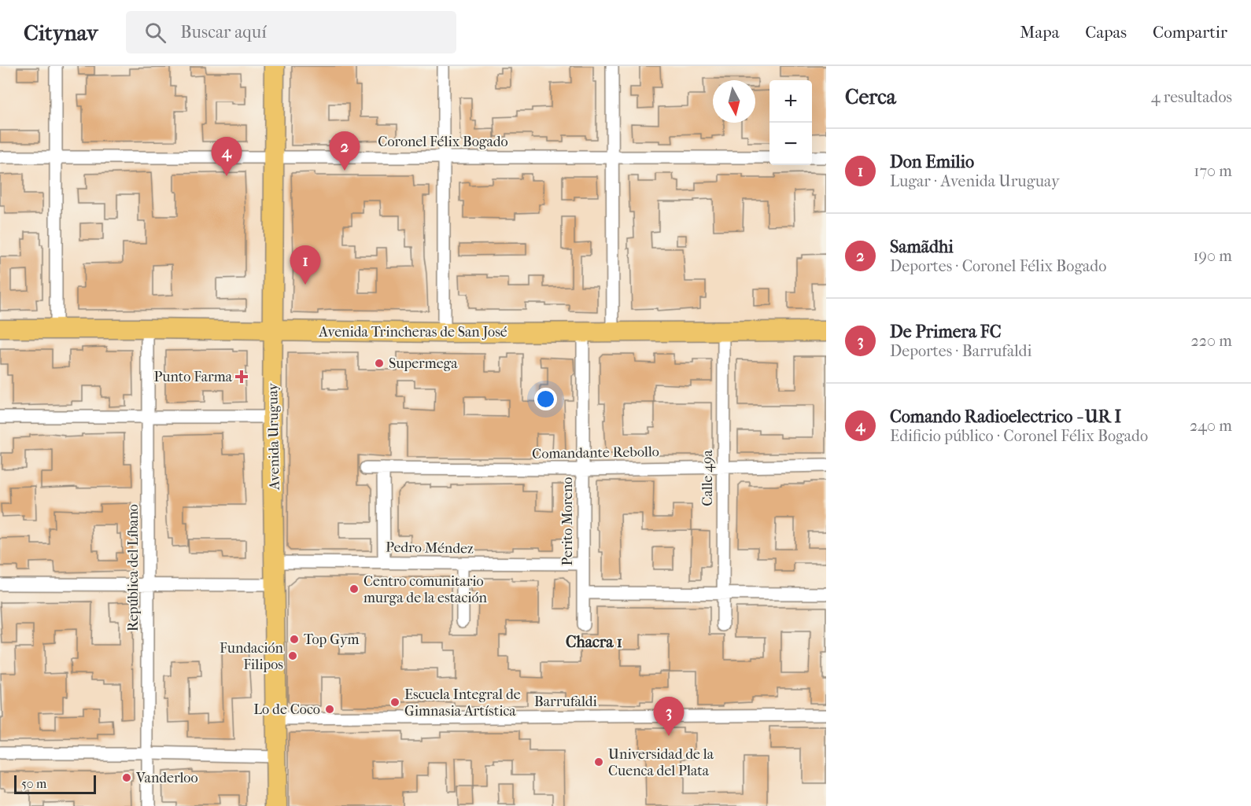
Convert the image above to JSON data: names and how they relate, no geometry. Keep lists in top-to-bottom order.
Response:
{
  "streets": {
    "main road": ["Avenida Trincheras de San José", "Avenida Uruguay"],
    "street": [
      "Coronel Félix Bogado",
      "Comandante Rebollo",
      "Calle 49a",
      "Perito Moreno",
      "Pedro Méndez",
      "República del Líbano",
      "Barrufaldi"
    ]
  },
  "crossings": [
    ["Coronel Félix Bogado", "Avenida Uruguay"],
    ["Avenida Trincheras de San José", "Avenida Uruguay"],
    ["Avenida Trincheras de San José", "Calle 49a"],
    ["Avenida Trincheras de San José", "Perito Moreno"],
    ["Avenida Trincheras de San José", "República del Líbano"],
    ["Avenida Uruguay", "Pedro Méndez"],
    ["Avenida Uruguay", "Barrufaldi"],
    ["Comandante Rebollo", "Calle 49a"],
    ["Comandante Rebollo", "Perito Moreno"],
    ["Perito Moreno", "Pedro Méndez"]
  ],
  "districts": ["Chacra 1"],
  "places": {
    "other": [
      "Supermega",
      "Centro comunitario murga de la estación",
      "Top Gym",
      "Fundación Filipos",
      "Escuela Integral de Gimnasia Artística",
      "Lo de Coco",
      "Universidad de la Cuenca del Plata",
      "Vanderloo"
    ],
    "health": ["Punto Farma"]
  },
  "scale_bar": "50 m",
  "north": "bottom",
  "page": {
    "header": "Citynav",
    "search": "Buscar aquí",
    "nav": ["Mapa", "Capas", "Compartir"],
    "heading": ["Cerca", "4 resultados"],
    "map_buttons": ["+", "−"],
    "list": [
      {
        "mark": "1",
        "name": "Don Emilio",
        "note": "Lugar · Avenida Uruguay",
        "value": "170 m"
      },
      {
        "mark": "2",
        "name": "Samãdhi",
        "note": "Deportes · Coronel Félix Bogado",
        "value": "190 m"
      },
      {
        "mark": "3",
        "name": "De Primera FC",
        "note": "Deportes · Barrufaldi",
        "value": "220 m"
      },
      {
        "mark": "4",
        "name": "Comando Radioelectrico - UR I",
        "note": "Edificio público · Coronel Félix Bogado",
        "value": "240 m"
      }
    ],
    "pins": [
      "2",
      "4",
      "1",
      "3"
    ],
    "scale": "50 m"
  }
}
